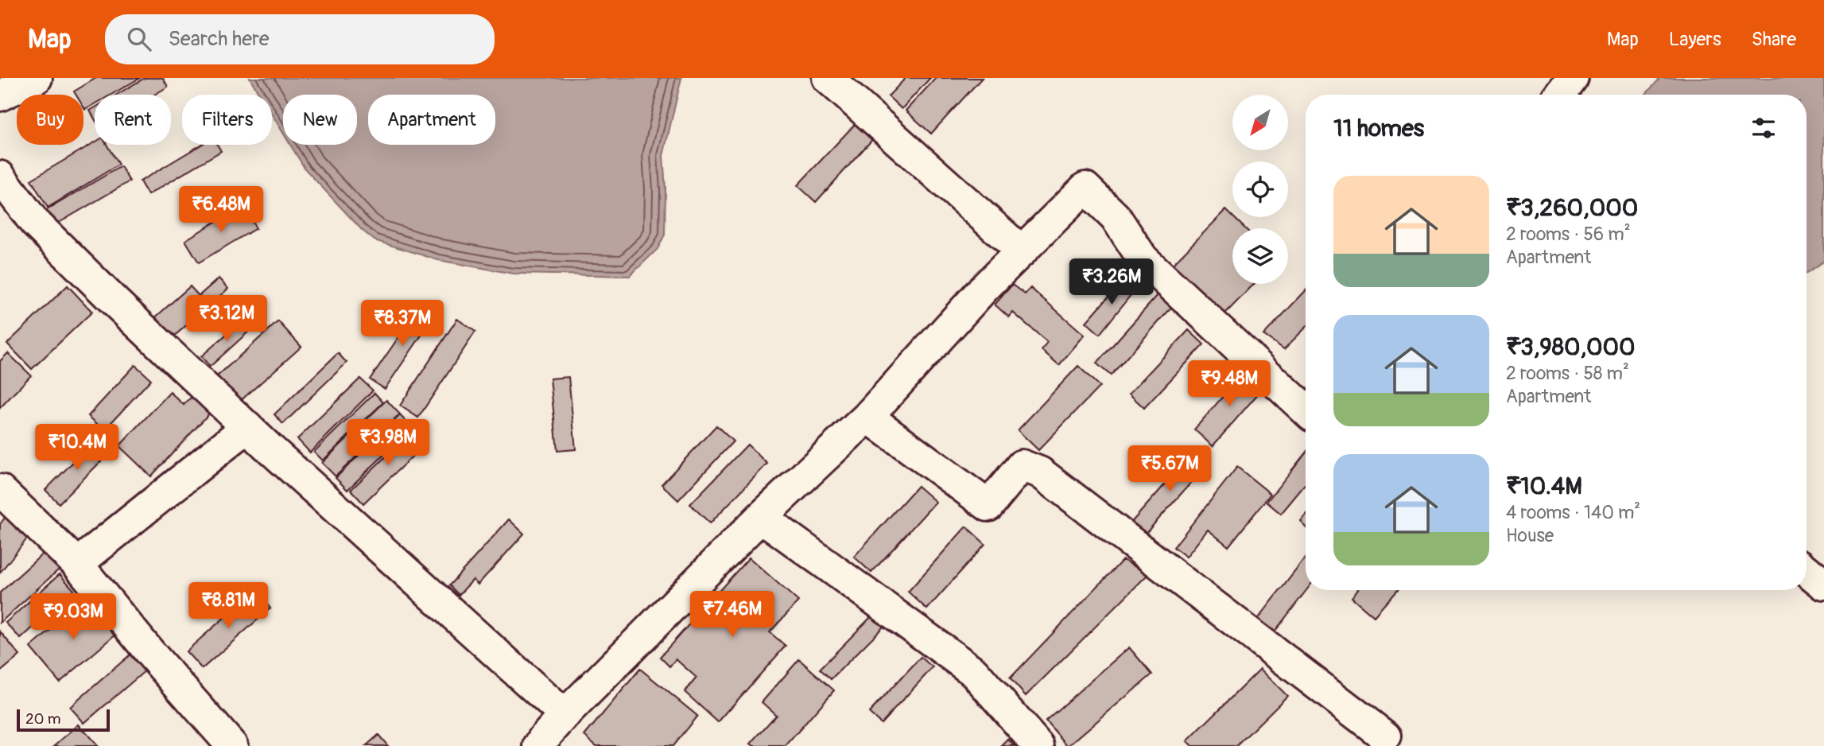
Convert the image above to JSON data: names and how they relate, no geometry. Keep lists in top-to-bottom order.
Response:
{
  "scale_bar": "20 m",
  "north": "bottom left",
  "page": {
    "header": "Map",
    "search": "Search here",
    "nav": ["Map", "Layers", "Share"],
    "chip": [
      "Buy",
      "Rent",
      "Filters",
      "New",
      "Apartment"
    ],
    "heading": "11 homes",
    "list": [
      {
        "name": "₹3,260,000",
        "note": "2 rooms · 56 m² · Apartment"
      },
      {
        "name": "₹3,980,000",
        "note": "2 rooms · 58 m² · Apartment"
      },
      {
        "name": "₹10.4M",
        "note": "4 rooms · 140 m² · House"
      }
    ],
    "price": [
      "₹6.48M",
      "₹3.26M",
      "₹3.12M",
      "₹8.37M",
      "₹9.48M",
      "₹3.98M",
      "₹10.4M",
      "₹5.67M",
      "₹8.81M",
      "₹7.46M",
      "₹9.03M"
    ],
    "scale": "20 m"
  }
}
